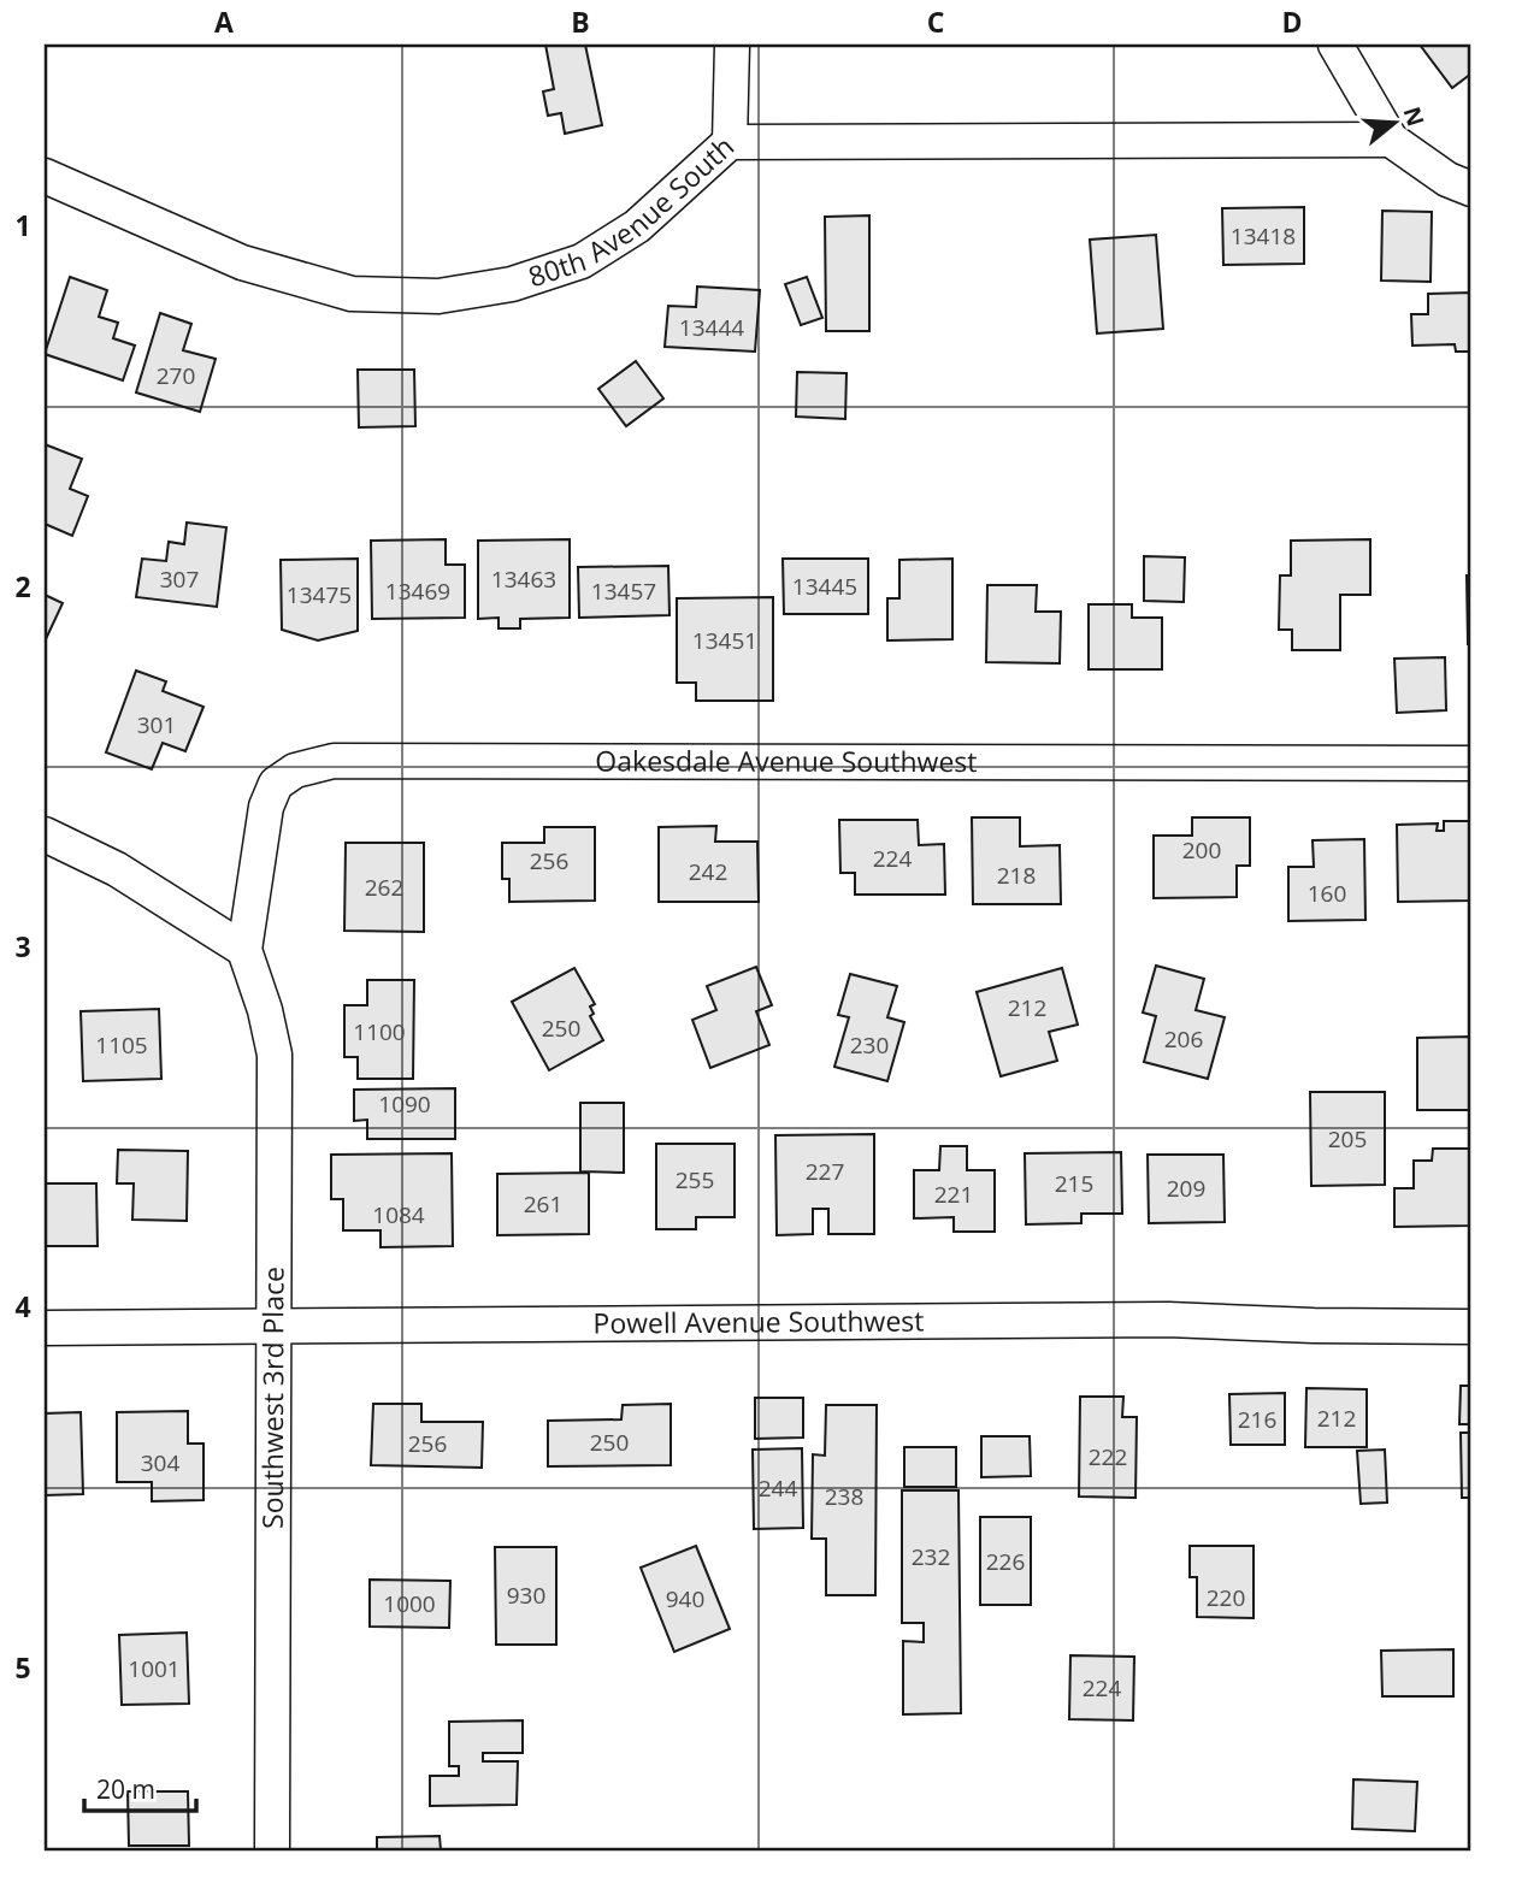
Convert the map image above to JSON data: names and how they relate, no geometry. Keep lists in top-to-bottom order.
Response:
{
  "streets": {
    "street": [
      "80th Avenue South",
      "Oakesdale Avenue Southwest",
      "Powell Avenue Southwest",
      "Southwest 3rd Place"
    ]
  },
  "crossings": [
    ["Oakesdale Avenue Southwest", "Southwest 3rd Place"],
    ["Powell Avenue Southwest", "Southwest 3rd Place"]
  ],
  "house_numbers": [
    "13418",
    "13444",
    "270",
    "307",
    "13463",
    "13445",
    "13469",
    "13457",
    "13475",
    "13451",
    "301",
    "200",
    "224",
    "256",
    "242",
    "218",
    "262",
    "160",
    "212",
    "250",
    "1100",
    "206",
    "1105",
    "230",
    "1090",
    "205",
    "227",
    "255",
    "215",
    "209",
    "221",
    "261",
    "1084",
    "212",
    "216",
    "250",
    "256",
    "222",
    "304",
    "244",
    "238",
    "232",
    "226",
    "930",
    "220",
    "940",
    "1000",
    "1001",
    "224"
  ],
  "scale_bar": "20 m",
  "north": "right",
  "grid": {
    "columns": [
      "A",
      "B",
      "C",
      "D"
    ],
    "rows": [
      "1",
      "2",
      "3",
      "4",
      "5"
    ]
  }
}
